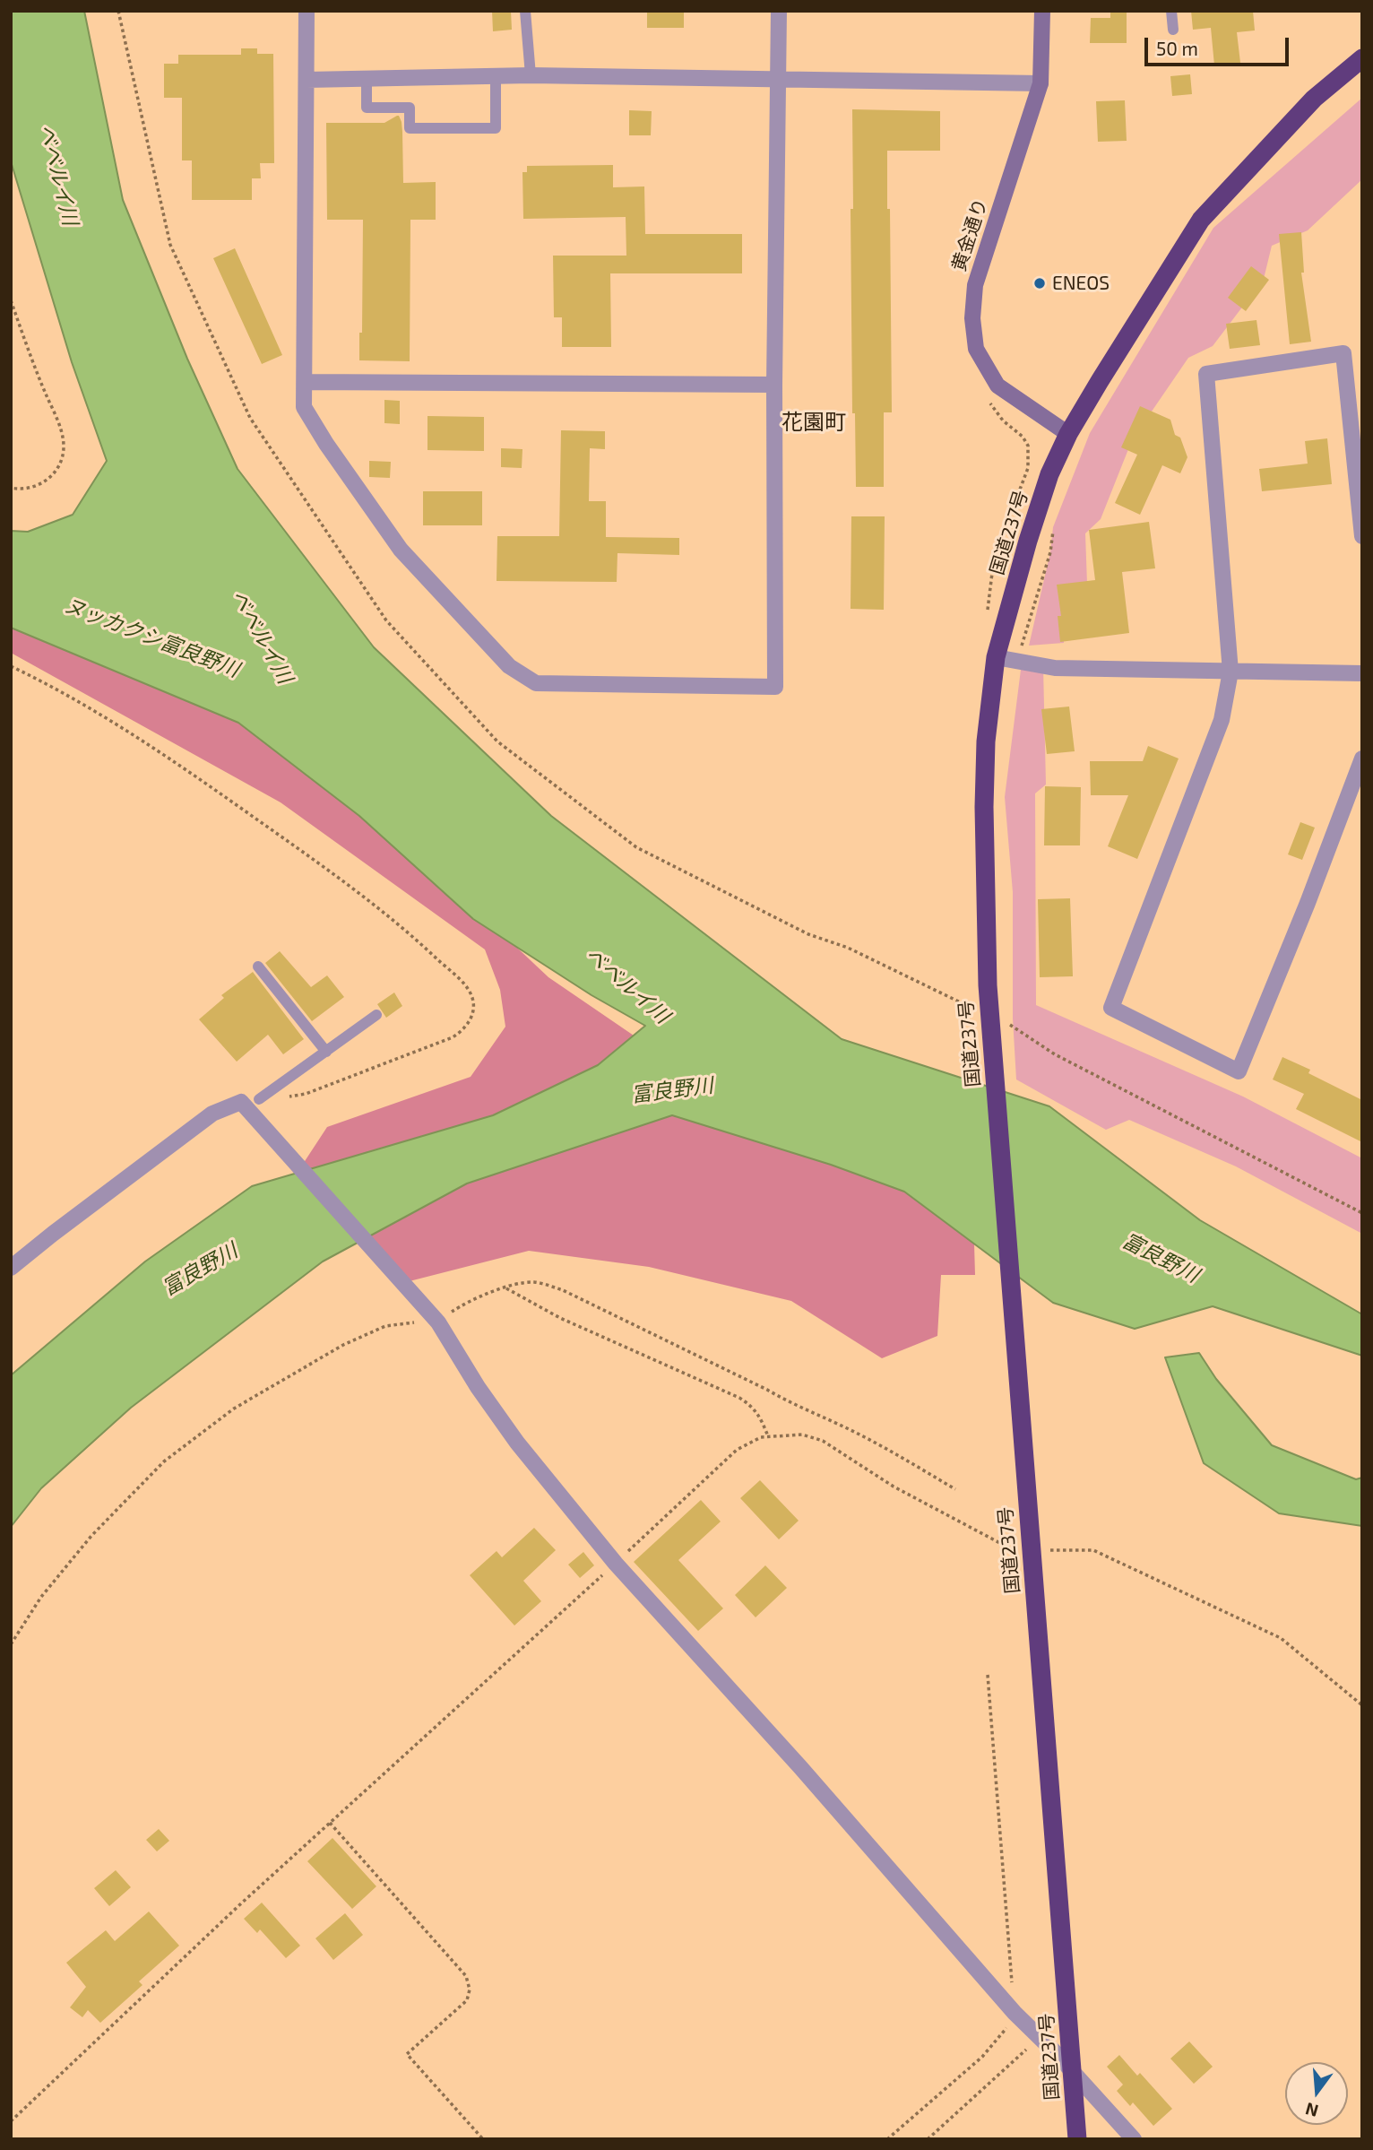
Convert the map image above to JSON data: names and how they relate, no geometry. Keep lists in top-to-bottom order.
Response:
{
  "streets": {
    "highway": ["国道237号"],
    "street": ["黄金通り"]
  },
  "crossings": [
    ["黄金通り", "国道237号"]
  ],
  "districts": ["花園町"],
  "water": ["ベベルイ川", "ヌッカクシ富良野川", "富良野川"],
  "places": ["ENEOS"],
  "scale_bar": "50 m",
  "north": "bottom"
}
